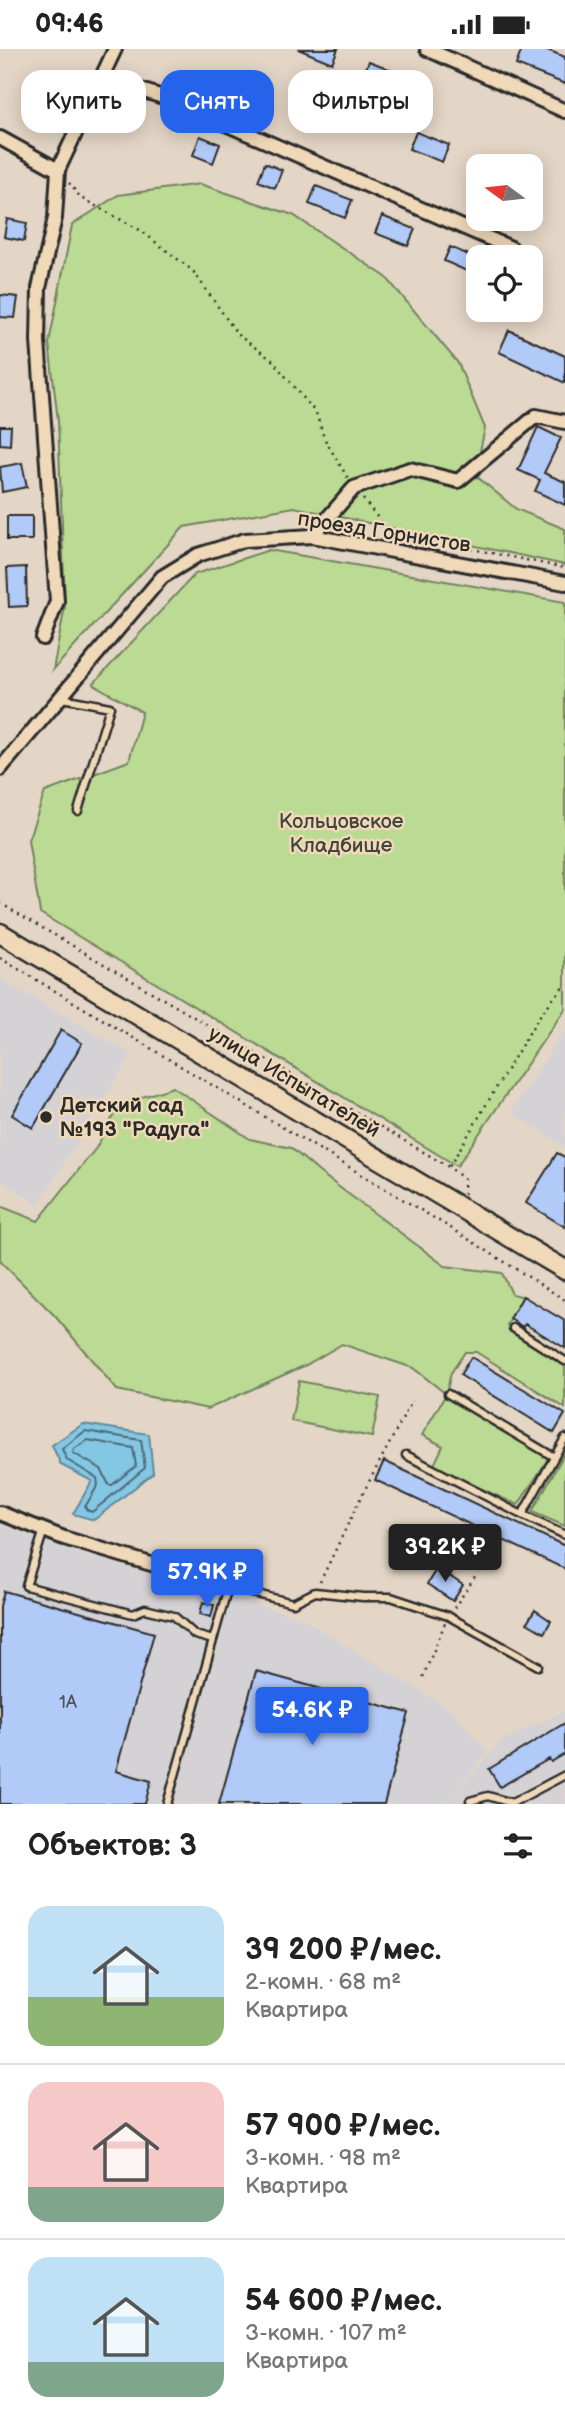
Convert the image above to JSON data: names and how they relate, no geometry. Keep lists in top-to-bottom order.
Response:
{
  "streets": {
    "main road": ["улица Испытателей"],
    "street": ["проезд Горнистов"]
  },
  "parks": ["Кольцовское Кладбище"],
  "places": ["Детский сад №193 \"Радуга\""],
  "house_numbers": ["1А"],
  "north": "left",
  "page": {
    "status": "09:46",
    "chip": ["Купить", "Снять", "Фильтры"],
    "price": ["39.2K ₽", "57.9K ₽", "54.6K ₽"],
    "heading": "Объектов: 3",
    "list": [
      {
        "name": "39 200 ₽/мес.",
        "note": "2-комн. · 68 m² · Квартира"
      },
      {
        "name": "57 900 ₽/мес.",
        "note": "3-комн. · 98 m² · Квартира"
      },
      {
        "name": "54 600 ₽/мес.",
        "note": "3-комн. · 107 m² · Квартира"
      }
    ]
  }
}
